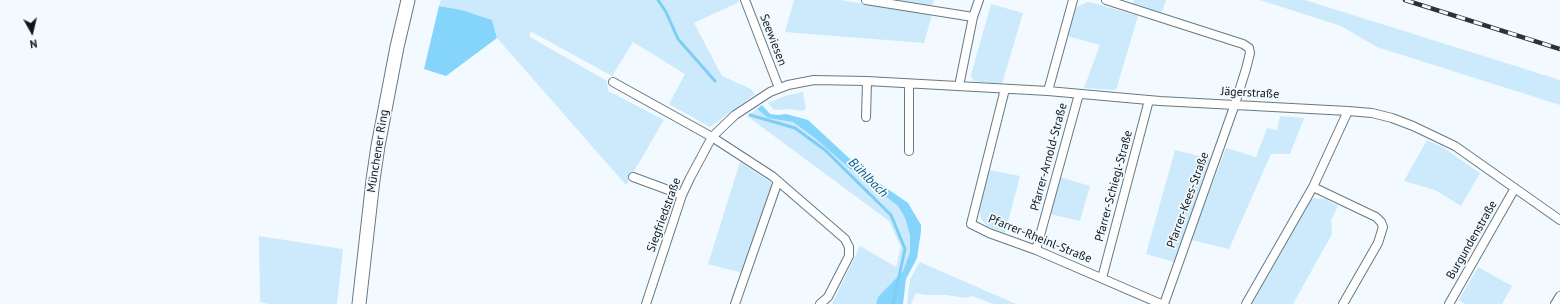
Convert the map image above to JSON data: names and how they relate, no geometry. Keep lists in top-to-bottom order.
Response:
{
  "streets": {
    "main road": ["Münchener Ring"],
    "street": [
      "Seewiesen",
      "Jägerstraße",
      "Pfarrer-Arnold-Straße",
      "Pfarrer-Schiegl-Straße",
      "Pfarrer-Kees-Straße",
      "Siegfriedstraße",
      "Pfarrer-Rheinl-Straße",
      "Burgundenstraße"
    ]
  },
  "crossings": [
    ["Seewiesen", "Jägerstraße"],
    ["Jägerstraße", "Pfarrer-Arnold-Straße"],
    ["Jägerstraße", "Pfarrer-Schiegl-Straße"],
    ["Jägerstraße", "Pfarrer-Kees-Straße"],
    ["Jägerstraße", "Siegfriedstraße"],
    ["Jägerstraße", "Pfarrer-Rheinl-Straße"],
    ["Jägerstraße", "Burgundenstraße"],
    ["Pfarrer-Arnold-Straße", "Pfarrer-Rheinl-Straße"],
    ["Pfarrer-Schiegl-Straße", "Pfarrer-Rheinl-Straße"],
    ["Pfarrer-Kees-Straße", "Pfarrer-Rheinl-Straße"]
  ],
  "water": ["Bühlbach"],
  "north": "bottom"
}
